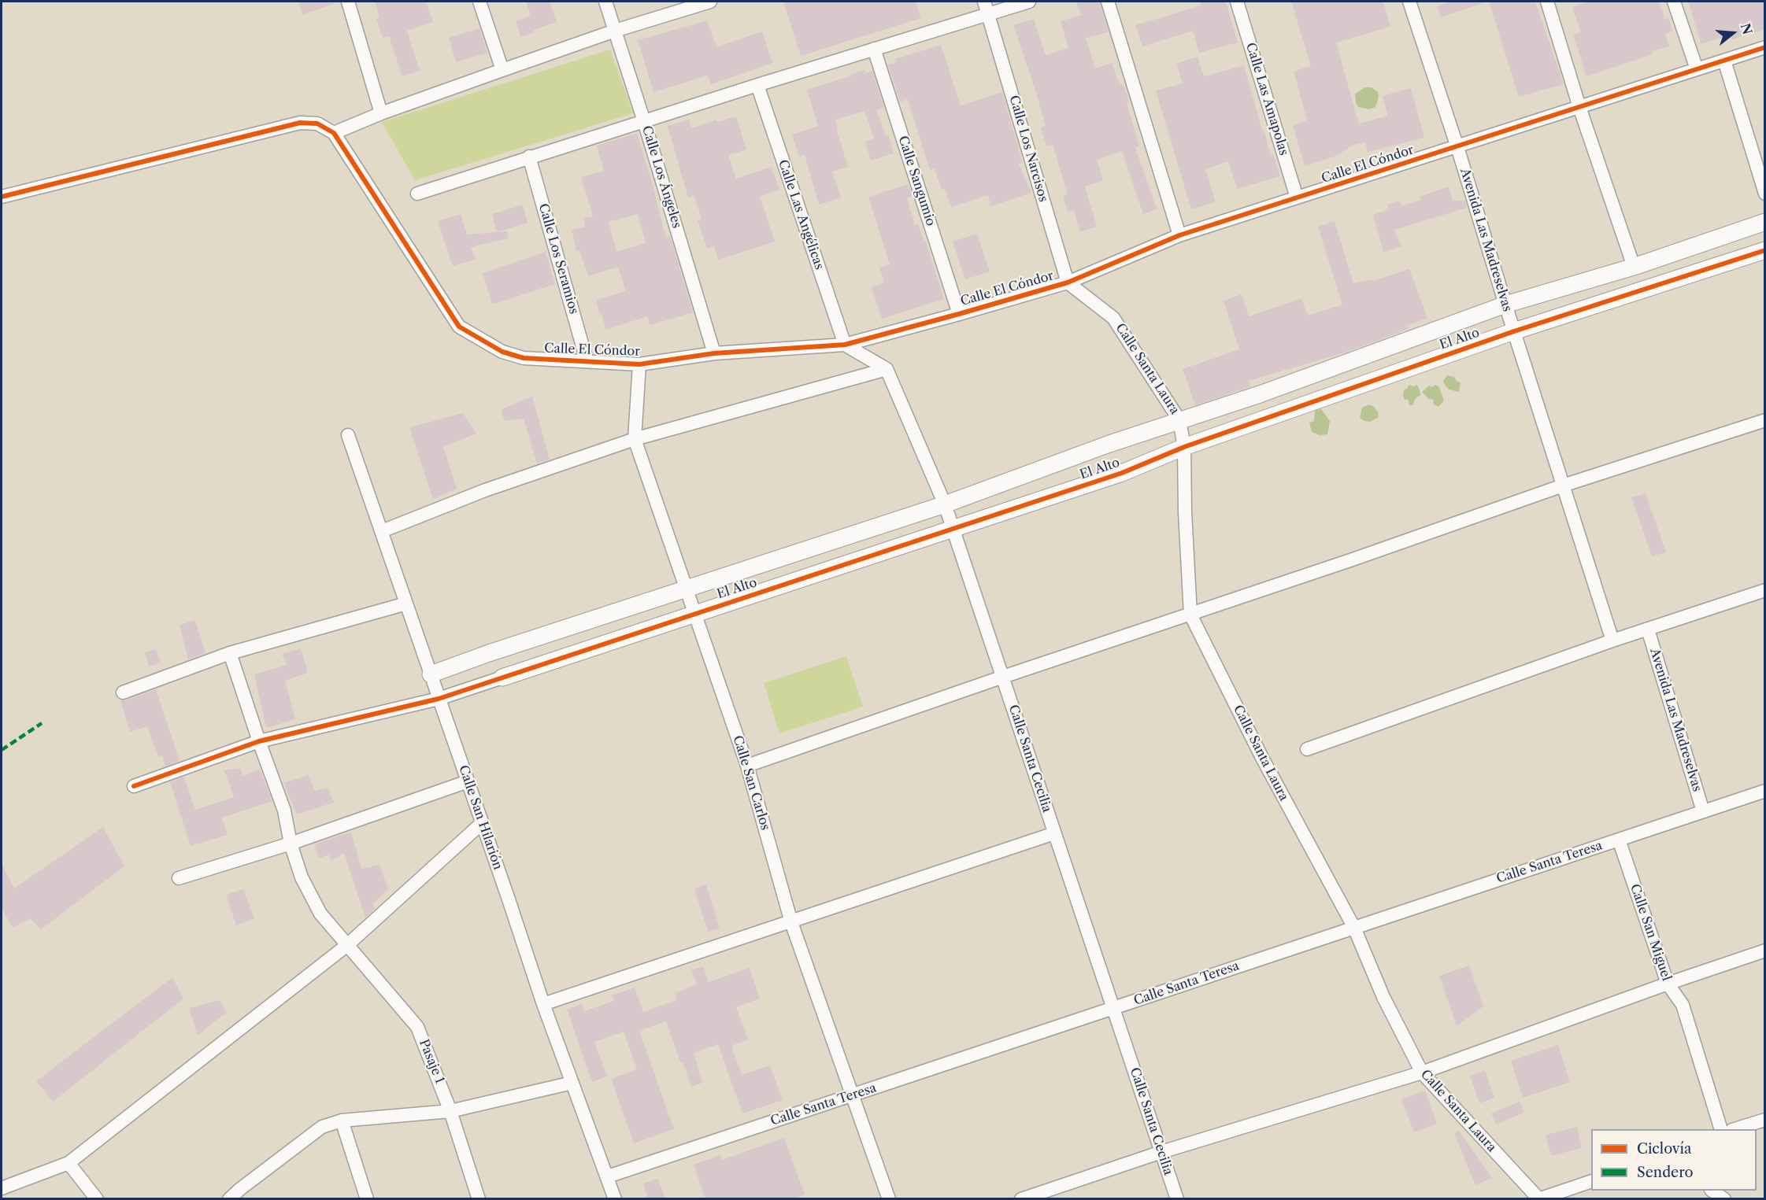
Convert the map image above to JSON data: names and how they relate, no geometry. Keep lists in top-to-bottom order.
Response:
{
  "streets": {
    "street": [
      "Calle Las Amapolas",
      "Calle Los Narcisos",
      "Calle El Cóndor",
      "Calle Los Ángeles",
      "Calle Sangumio",
      "Calle Las Angélicas",
      "Avenida Las Madreselvas",
      "Calle Los Seramios",
      "El Alto",
      "Calle Santa Laura",
      "Calle Santa Cecilia",
      "Calle San Carlos",
      "Calle San Hilarión",
      "Calle Santa Teresa",
      "Calle San Miguel",
      "Pasaje 1"
    ]
  },
  "crossings": [
    ["Calle Las Amapolas", "Calle El Cóndor"],
    ["Calle Los Narcisos", "Calle El Cóndor"],
    ["Calle Los Narcisos", "Calle Santa Laura"],
    ["Calle El Cóndor", "Calle Los Ángeles"],
    ["Calle El Cóndor", "Calle Sangumio"],
    ["Calle El Cóndor", "Calle Las Angélicas"],
    ["Calle El Cóndor", "Avenida Las Madreselvas"],
    ["Calle El Cóndor", "Calle Los Seramios"],
    ["Calle El Cóndor", "Calle Santa Laura"],
    ["Calle El Cóndor", "Calle San Carlos"],
    ["Avenida Las Madreselvas", "El Alto"],
    ["Avenida Las Madreselvas", "Calle Santa Teresa"],
    ["El Alto", "Calle Santa Laura"],
    ["El Alto", "Calle Santa Cecilia"],
    ["El Alto", "Calle San Carlos"],
    ["El Alto", "Calle San Hilarión"],
    ["El Alto", "Pasaje 1"],
    ["Calle Santa Laura", "Calle Santa Teresa"],
    ["Calle Santa Cecilia", "Calle Santa Teresa"],
    ["Calle San Carlos", "Calle Santa Teresa"],
    ["Calle San Hilarión", "Calle Santa Teresa"],
    ["Calle Santa Teresa", "Calle San Miguel"]
  ],
  "legend": ["Ciclovía", "Sendero"],
  "north": "right"
}
